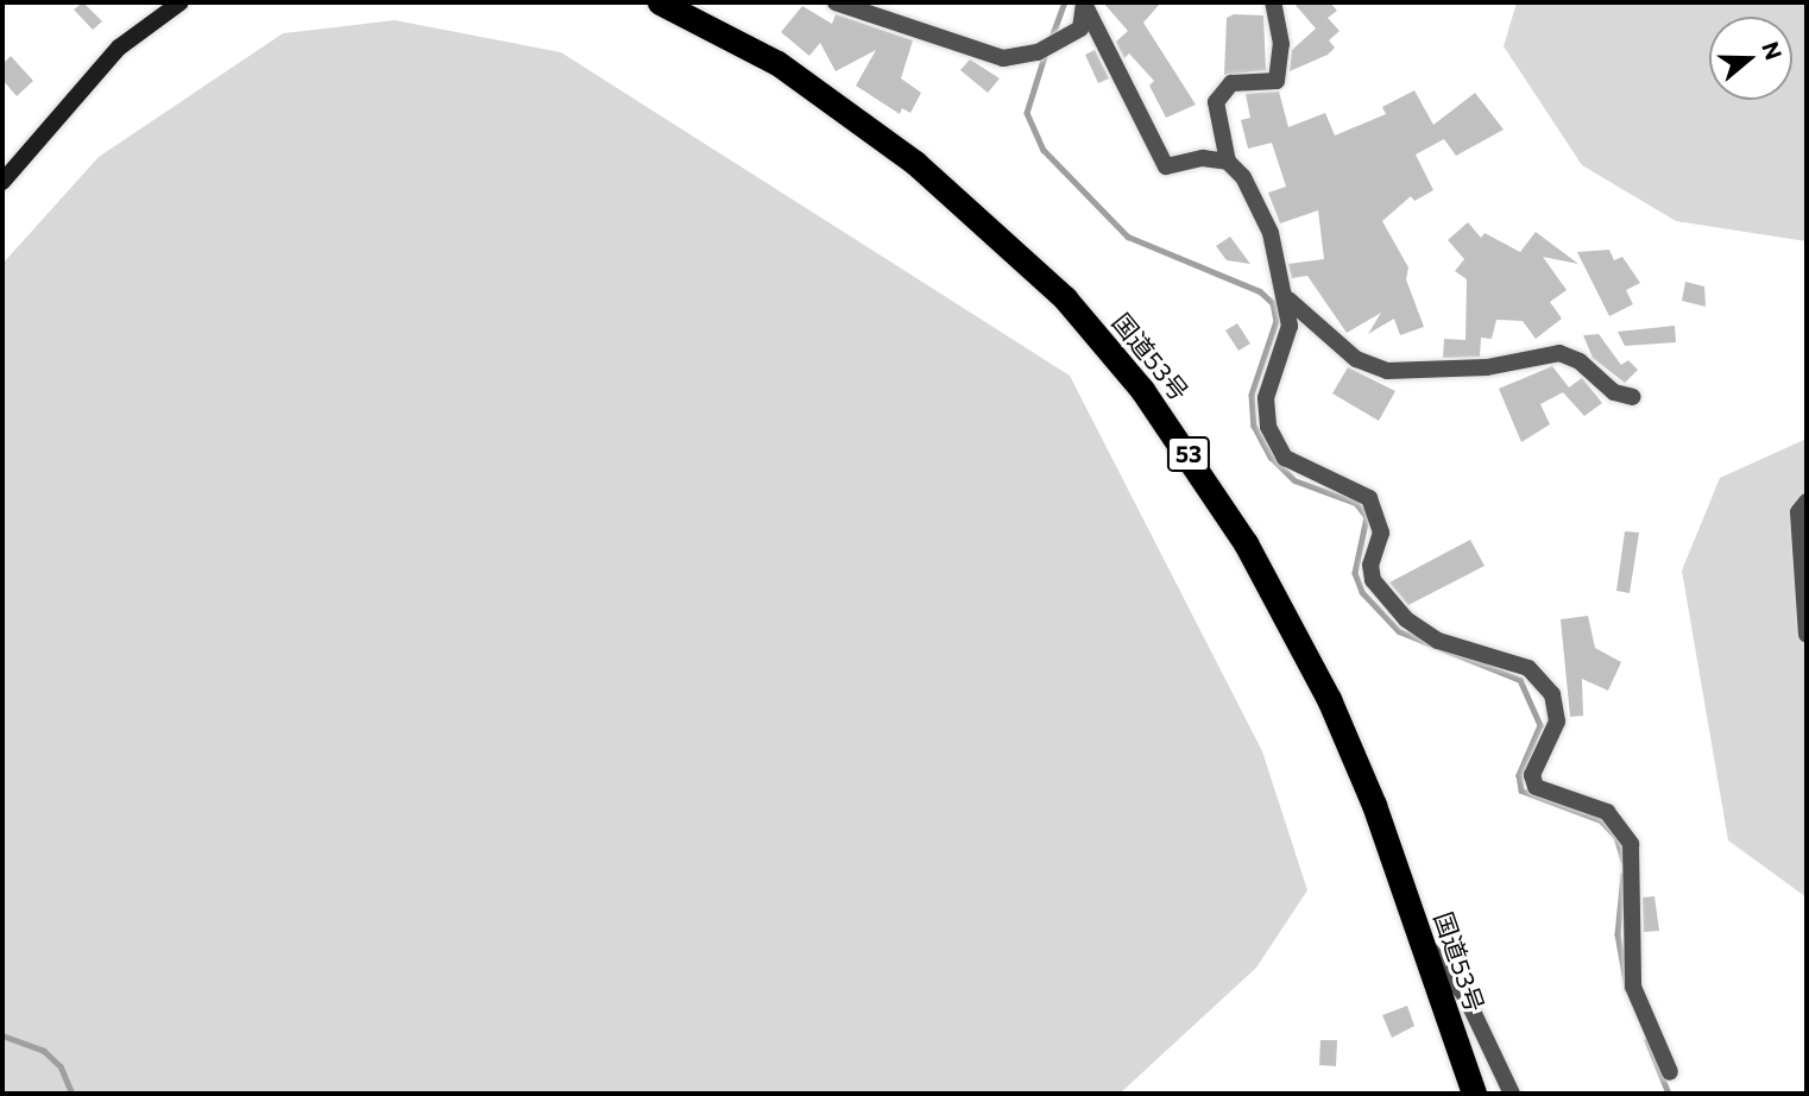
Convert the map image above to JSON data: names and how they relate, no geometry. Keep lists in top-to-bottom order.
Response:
{
  "streets": {
    "highway": ["国道53号", "53"]
  },
  "north": "right"
}
